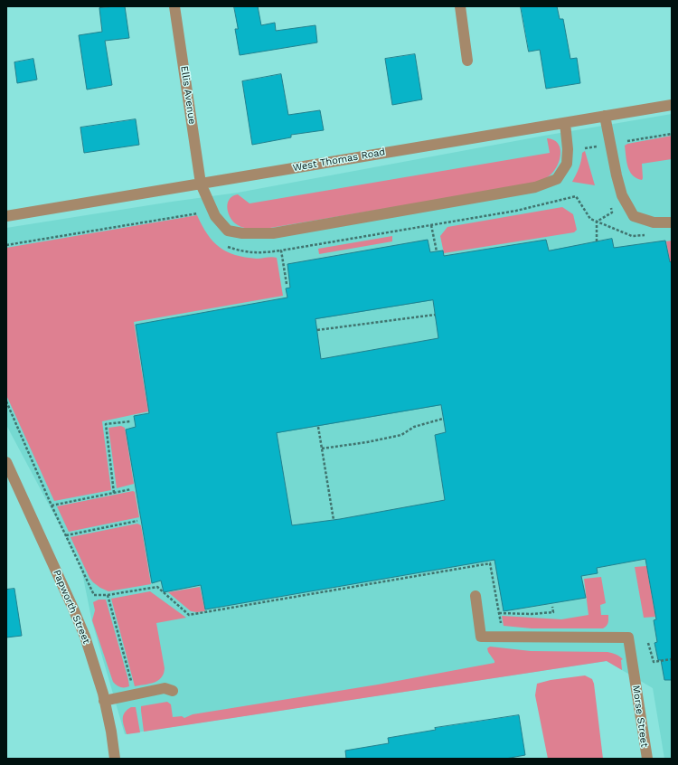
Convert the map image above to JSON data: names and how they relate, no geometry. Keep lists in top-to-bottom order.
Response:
{
  "streets": {
    "street": [
      "Ellis Avenue",
      "West Thomas Road",
      "Papworth Street",
      "Morse Street"
    ]
  },
  "crossings": [
    ["Ellis Avenue", "West Thomas Road"]
  ]
}
